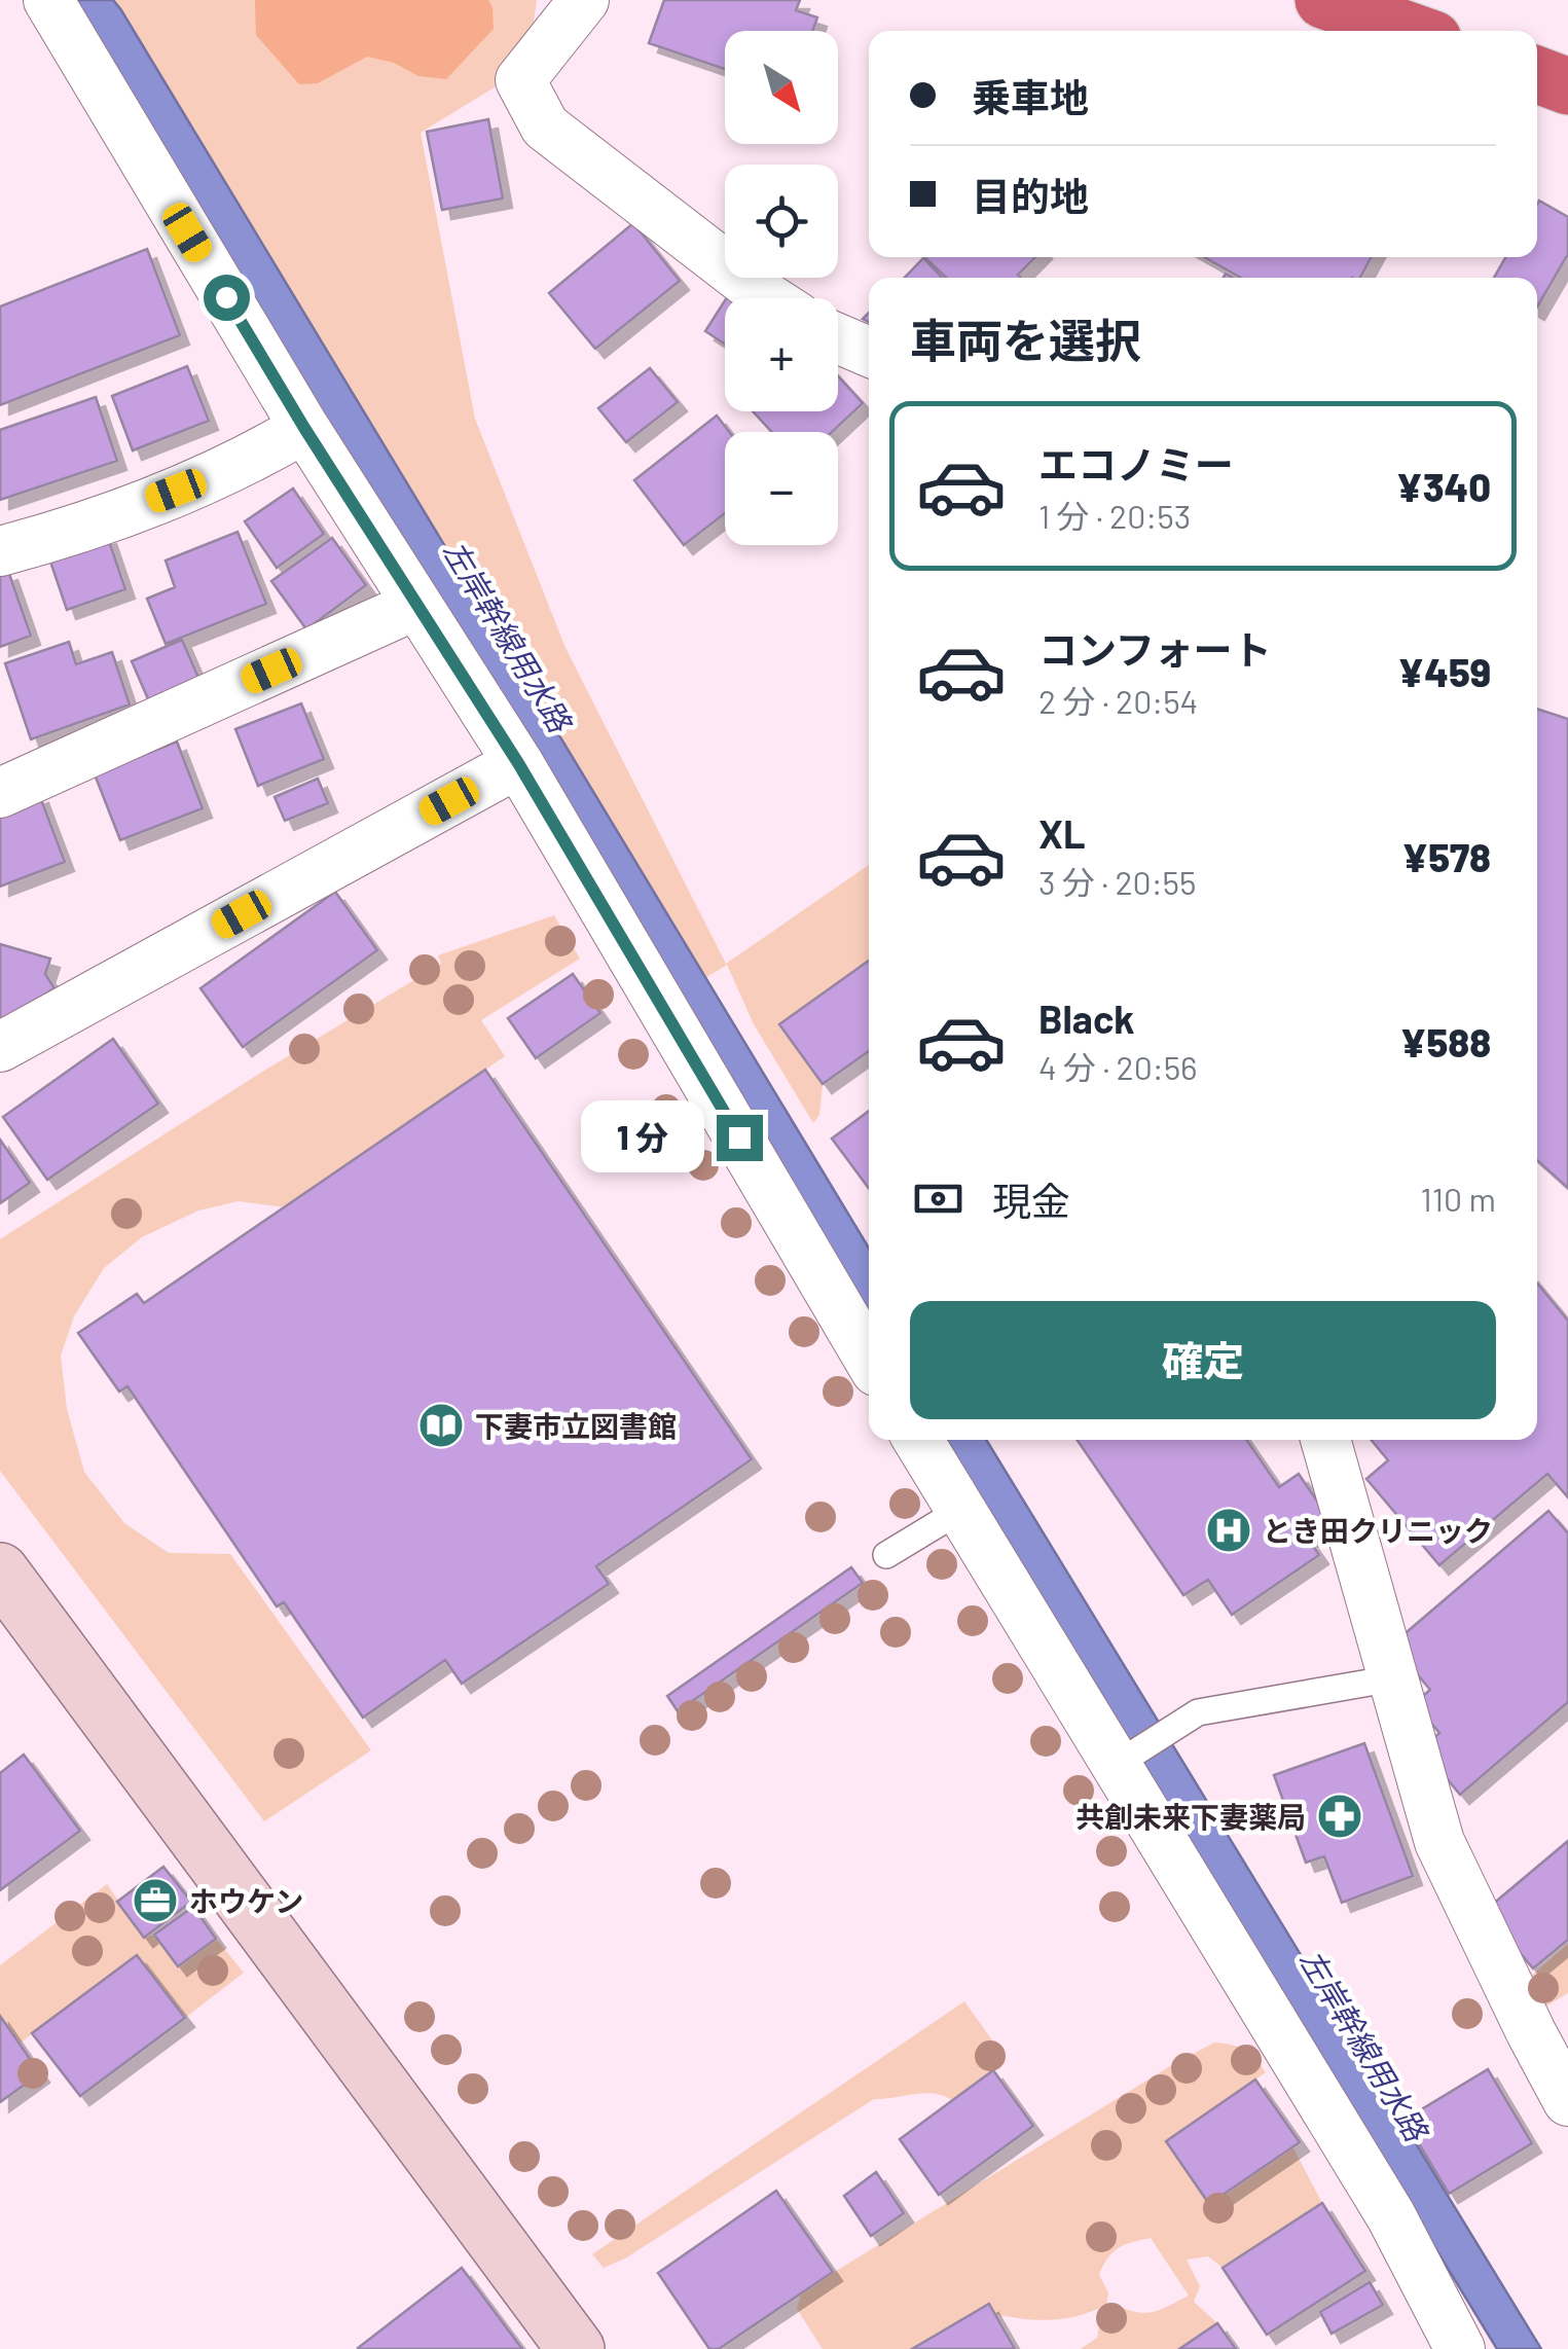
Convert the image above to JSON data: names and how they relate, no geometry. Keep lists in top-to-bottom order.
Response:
{
  "water": ["左岸幹線用水路"],
  "places": {
    "library": ["下妻市立図書館"],
    "hospital": ["とき田クリニック"],
    "pharmacy": ["共創未来下妻薬局"],
    "office": ["ホウケン"]
  },
  "north": "bottom right",
  "page": {
    "map_buttons": ["+", "−"],
    "banner": ["乗車地", "目的地"],
    "heading": "車両を選択",
    "list": [
      {
        "name": "エコノミー",
        "note": "1 分 · 20:53",
        "value": "¥340"
      },
      {
        "name": "コンフォート",
        "note": "2 分 · 20:54",
        "value": "¥459"
      },
      {
        "name": "XL",
        "note": "3 分 · 20:55",
        "value": "¥578"
      },
      {
        "name": "Black",
        "note": "4 分 · 20:56",
        "value": "¥588"
      }
    ],
    "bubble": "1 分",
    "pay": ["現金", "110 m"],
    "buttons": "確定"
  }
}
